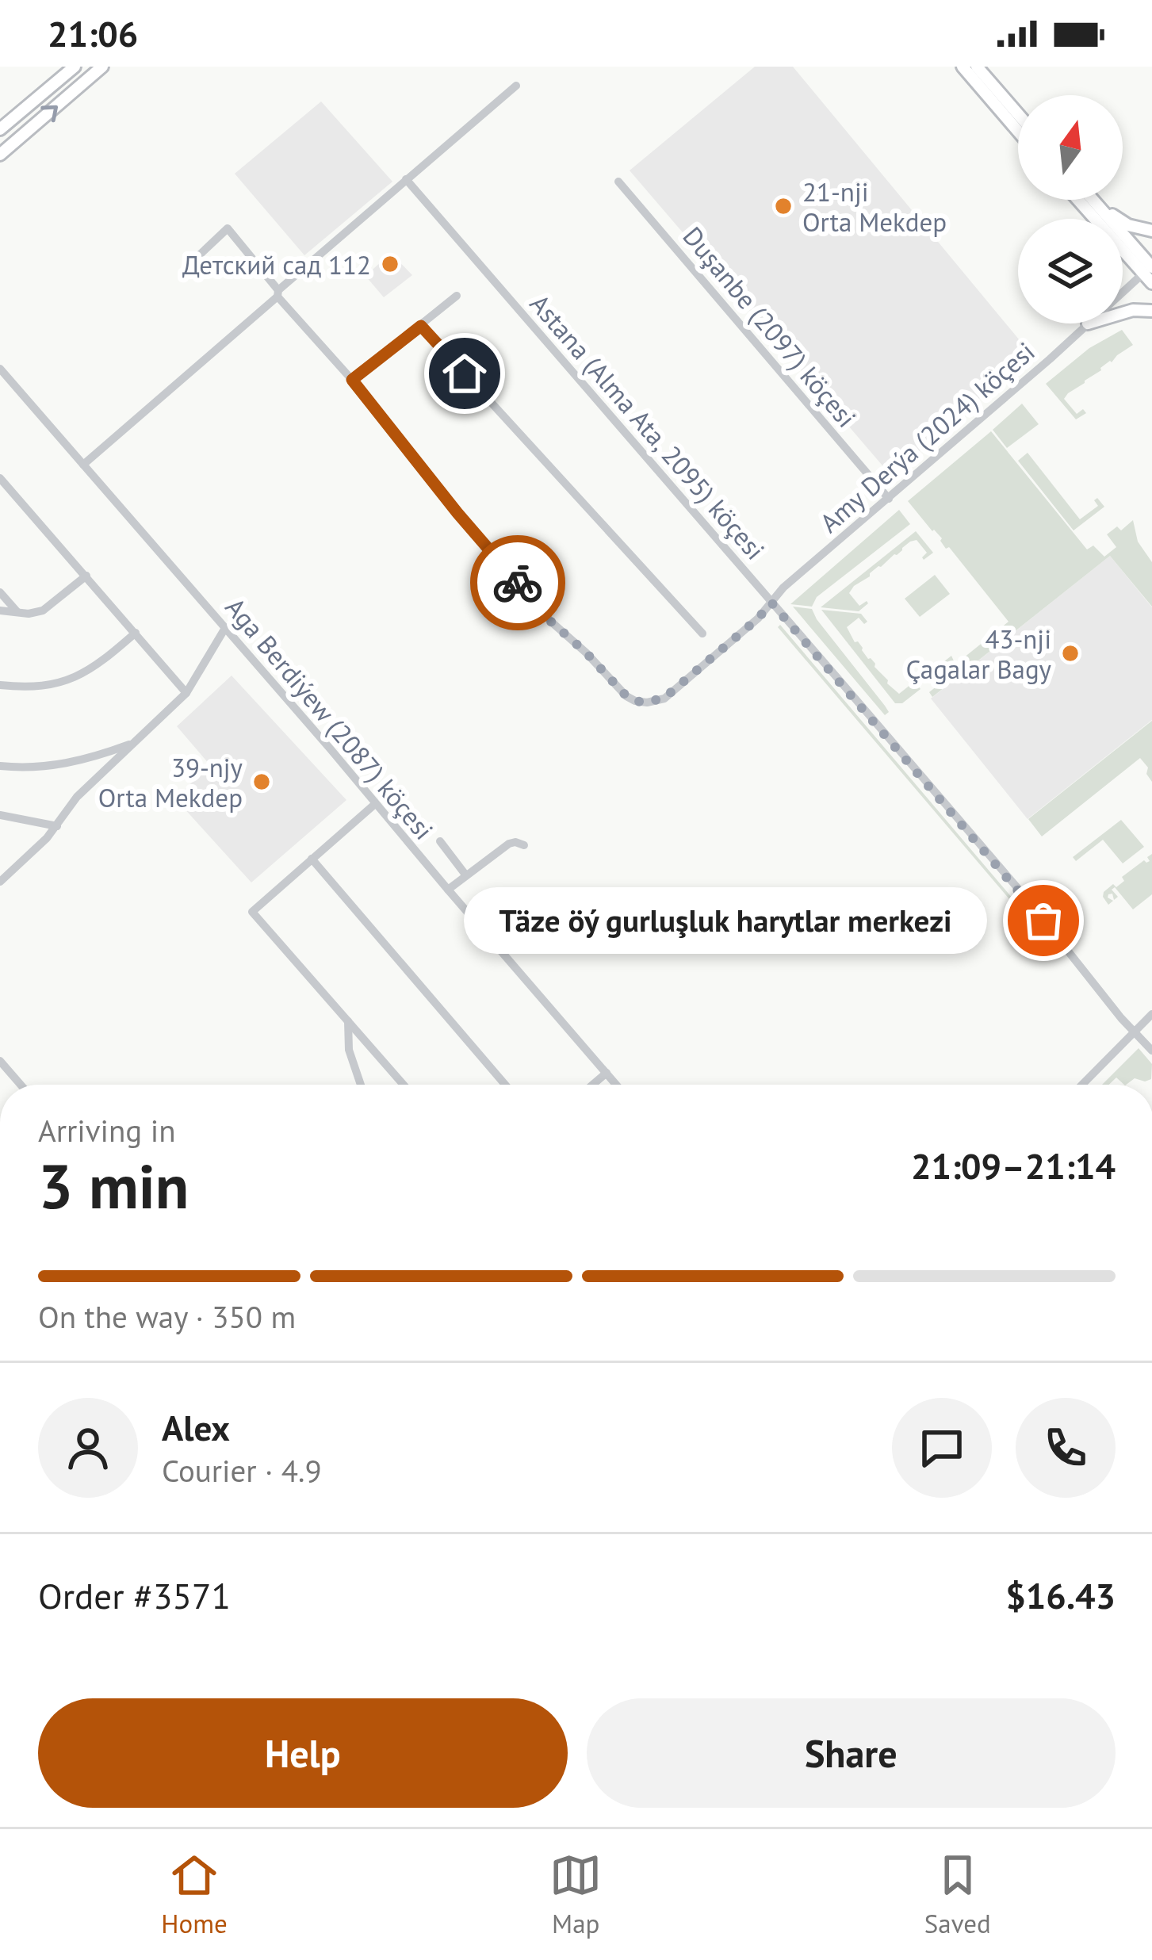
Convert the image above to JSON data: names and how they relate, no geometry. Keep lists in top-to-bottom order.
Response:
{
  "streets": {
    "street": [
      "Duşanbe (2097) köçesi",
      "Astana (Alma Ata, 2095) köçesi",
      "Amy Derýa (2024) köçesi",
      "Aga Berdiýew (2087) köçesi"
    ]
  },
  "crossings": [
    ["Duşanbe (2097) köçesi", "Amy Derýa (2024) köçesi"],
    ["Astana (Alma Ata, 2095) köçesi", "Amy Derýa (2024) köçesi"]
  ],
  "places": [
    "21-nji Orta Mekdep",
    "Детский сад 112",
    "43-nji Çagalar Bagy",
    "39-njy Orta Mekdep",
    "Täze öý gurluşluk harytlar merkezi"
  ],
  "north": "top",
  "page": {
    "status": "21:06",
    "bubble": "Täze öý gurluşluk harytlar merkezi",
    "heading": ["3 min", "Arriving in", "21:09–21:14"],
    "panel": [
      "Alex",
      "Courier · 4.9",
      "Order #3571",
      "$16.43"
    ],
    "bar": "On the way · 350 m",
    "buttons": ["Help", "Share"],
    "tabs": ["Home", "Map", "Saved"]
  }
}
